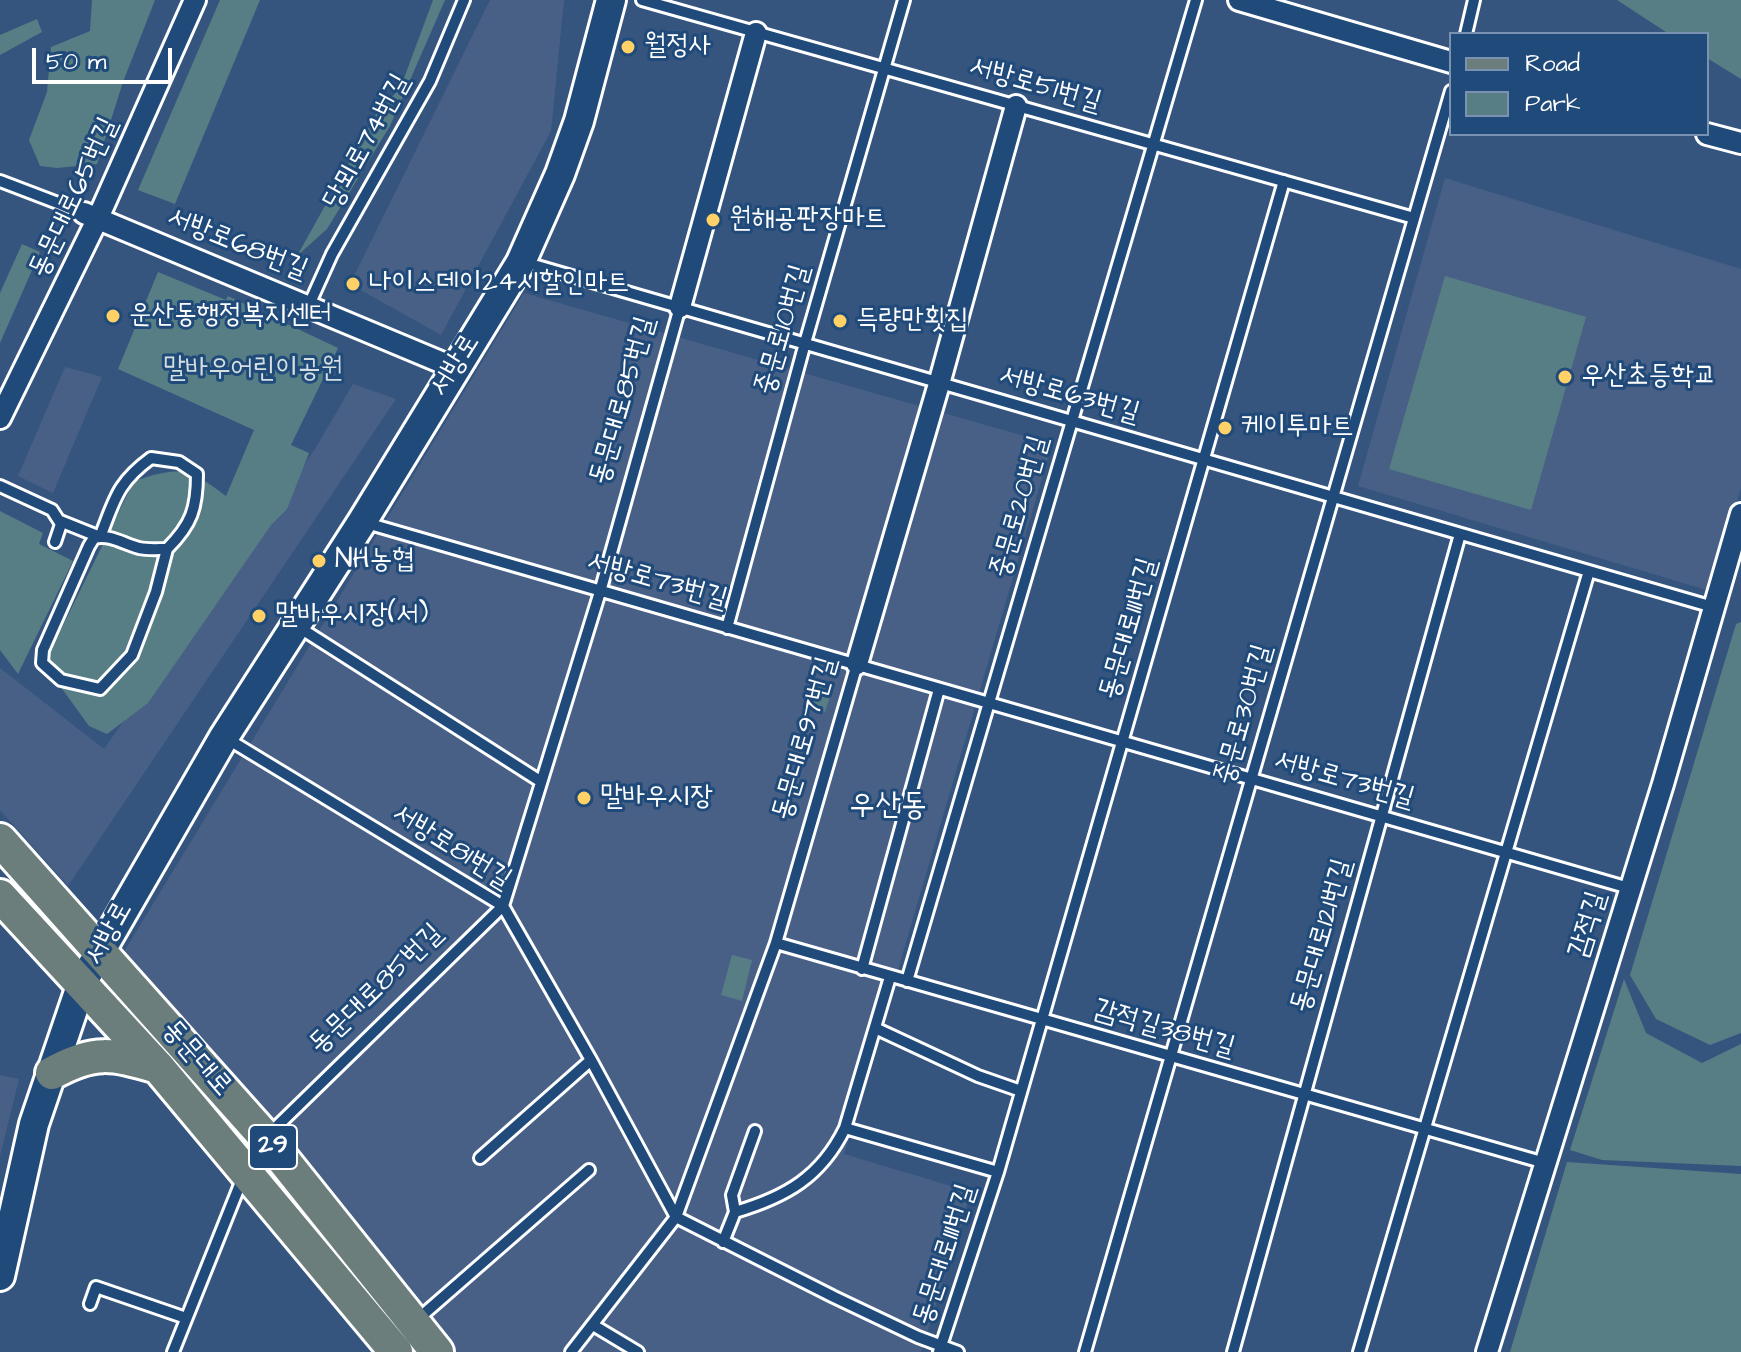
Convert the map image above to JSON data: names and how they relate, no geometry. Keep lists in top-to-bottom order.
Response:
{
  "streets": {
    "main road": ["서방로", "동문대로", "29"],
    "street": [
      "동문대로65번길",
      "서방로68번길",
      "동문대로85번길",
      "동문대로97번길",
      "감적길"
    ],
    "lane": [
      "서방로51번길",
      "당뫼로74번길",
      "중문로10번길",
      "서방로63번길",
      "중문로20번길",
      "서방로73번길",
      "동문대로111번길",
      "중문로30번길",
      "서방로81번길",
      "동문대로121번길",
      "감적길38번길"
    ]
  },
  "crossings": [
    ["서방로51번길", "중문로10번길"],
    ["서방로51번길", "동문대로85번길"],
    ["서방로51번길", "중문로20번길"],
    ["서방로51번길", "동문대로111번길"],
    ["서방로51번길", "중문로30번길"],
    ["서방로51번길", "동문대로97번길"],
    ["당뫼로74번길", "서방로68번길"],
    ["동문대로65번길", "서방로68번길"],
    ["서방로68번길", "서방로"],
    ["중문로10번길", "서방로63번길"],
    ["중문로10번길", "서방로73번길"],
    ["서방로", "서방로73번길"],
    ["서방로", "서방로81번길"],
    ["서방로", "동문대로"],
    ["서방로63번길", "동문대로85번길"],
    ["서방로63번길", "중문로20번길"],
    ["서방로63번길", "동문대로111번길"],
    ["서방로63번길", "중문로30번길"],
    ["서방로63번길", "동문대로97번길"],
    ["서방로63번길", "감적길"],
    ["서방로63번길", "동문대로121번길"],
    ["동문대로85번길", "서방로73번길"],
    ["동문대로85번길", "서방로81번길"],
    ["동문대로85번길", "동문대로"],
    ["중문로20번길", "서방로73번길"],
    ["중문로20번길", "감적길38번길"],
    ["서방로73번길", "동문대로111번길"],
    ["서방로73번길", "중문로30번길"],
    ["서방로73번길", "동문대로97번길"],
    ["서방로73번길", "감적길"],
    ["서방로73번길", "동문대로121번길"],
    ["동문대로111번길", "감적길38번길"],
    ["중문로30번길", "감적길38번길"],
    ["동문대로97번길", "서방로81번길"],
    ["동문대로97번길", "감적길38번길"],
    ["감적길", "감적길38번길"],
    ["동문대로121번길", "감적길38번길"]
  ],
  "districts": ["우산동"],
  "parks": ["말바우어린이공원"],
  "places": [
    "월정사",
    "원해공판장마트",
    "나이스데이24시할인마트",
    "운산동행정복지센터",
    "득량만횟집",
    "우산초등학교",
    "케이투마트",
    "NH농협",
    "말바우시장(서)",
    "말바우시장"
  ],
  "legend": ["Road", "Park"],
  "scale_bar": "50 m"
}
